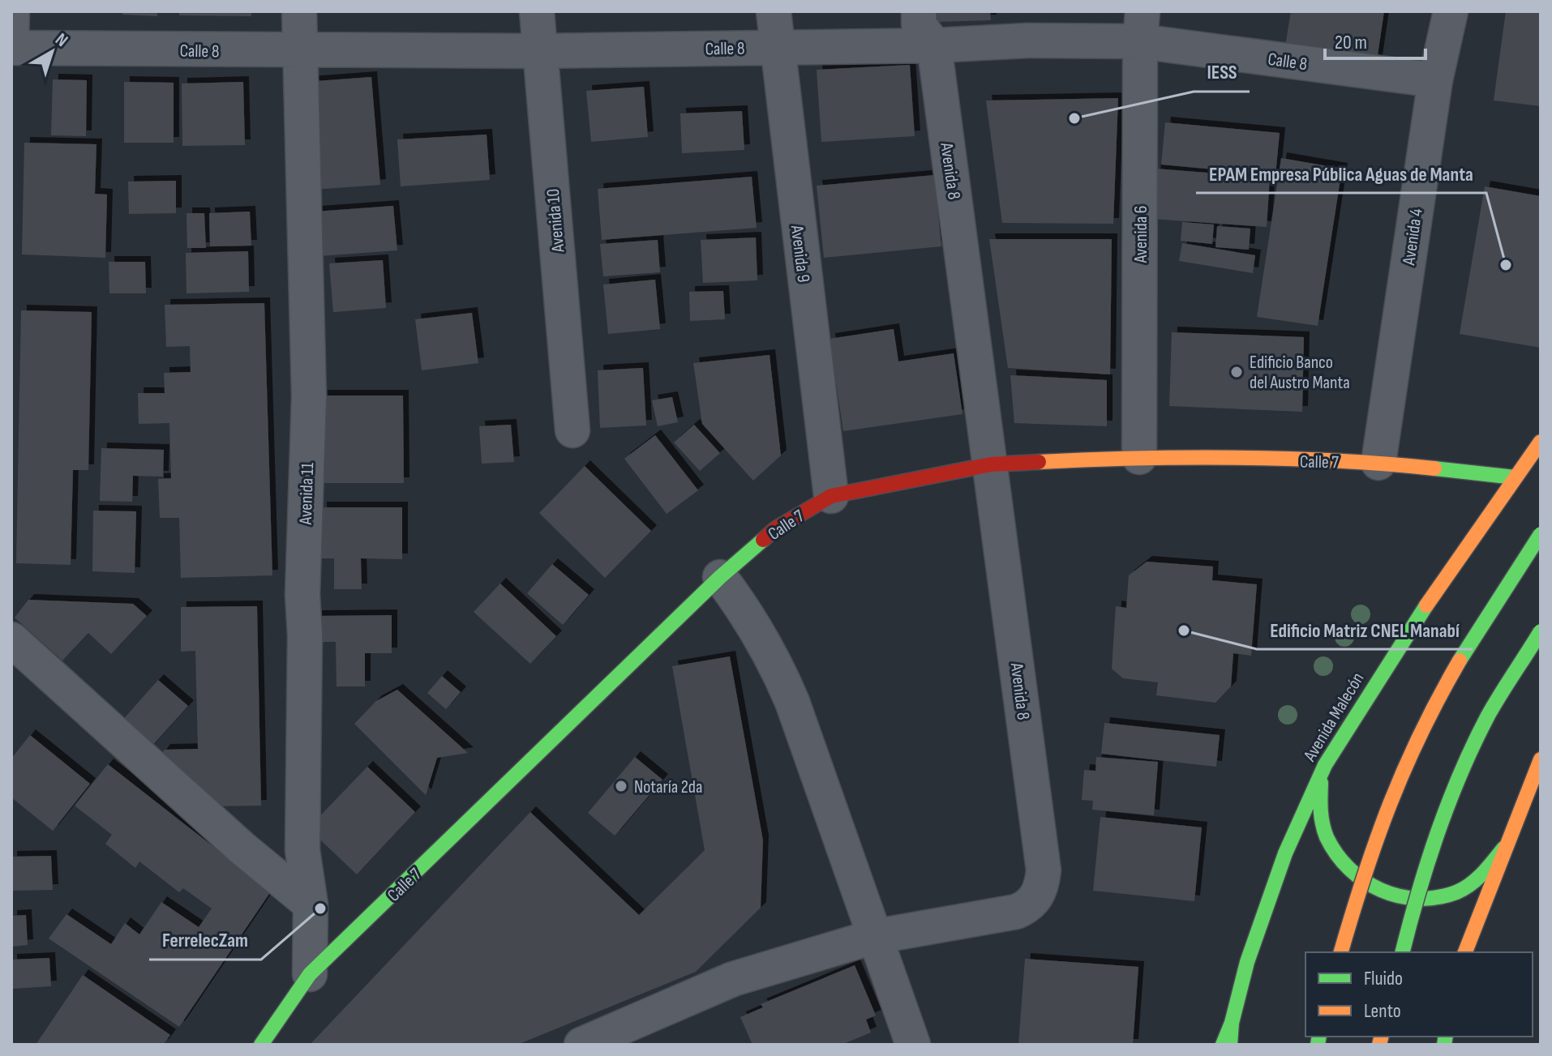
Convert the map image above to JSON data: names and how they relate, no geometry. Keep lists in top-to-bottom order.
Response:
{
  "streets": {
    "main road": ["Calle 7", "Avenida Malecón"],
    "street": [
      "Calle 8",
      "Avenida 8",
      "Avenida 10",
      "Avenida 6",
      "Avenida 4",
      "Avenida 9",
      "Avenida 11"
    ]
  },
  "crossings": [
    ["Calle 8", "Avenida 8"],
    ["Calle 8", "Avenida 10"],
    ["Calle 8", "Avenida 6"],
    ["Calle 8", "Avenida 4"],
    ["Calle 8", "Avenida 9"],
    ["Calle 8", "Avenida 11"],
    ["Avenida 8", "Calle 7"],
    ["Avenida 6", "Calle 7"],
    ["Avenida 4", "Calle 7"],
    ["Avenida 9", "Calle 7"],
    ["Calle 7", "Avenida 11"],
    ["Calle 7", "Avenida Malecón"]
  ],
  "places": [
    "IESS",
    "EPAM Empresa Pública Aguas de Manta",
    "Edificio Banco del Austro Manta",
    "Edificio Matriz CNEL Manabí",
    "Notaría 2da",
    "FerrelecZam"
  ],
  "legend": ["Fluido", "Lento"],
  "scale_bar": "20 m",
  "north": "top right"
}
